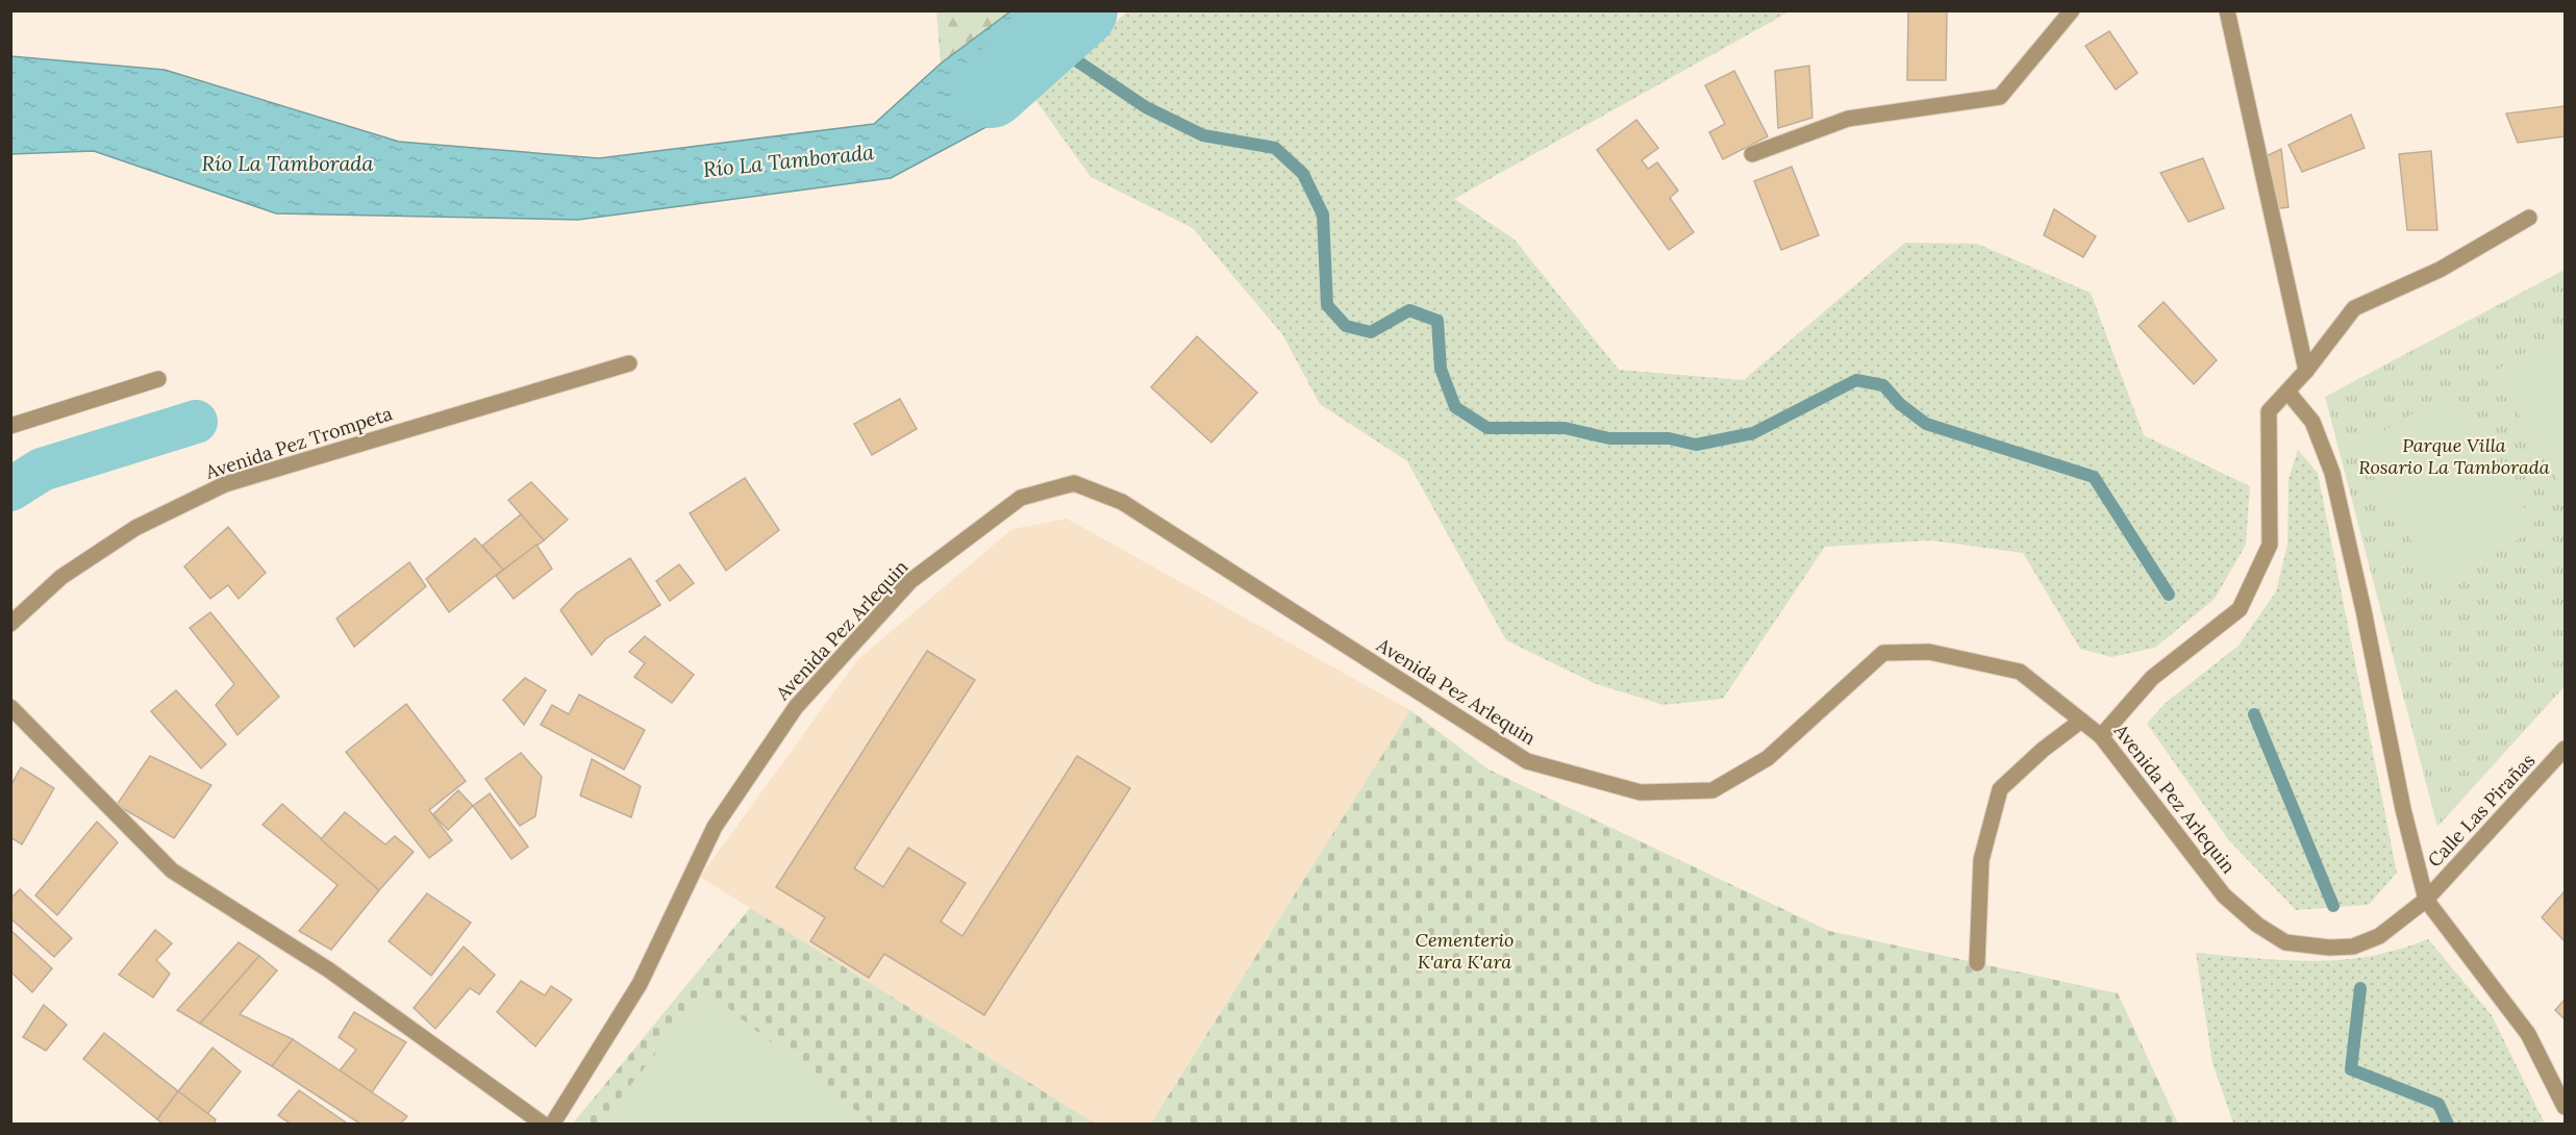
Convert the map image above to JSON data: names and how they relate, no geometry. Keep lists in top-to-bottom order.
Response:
{
  "streets": {
    "street": ["Avenida Pez Trompeta", "Avenida Pez Arlequin", "Calle Las Pirañas"]
  },
  "crossings": [
    ["Avenida Pez Arlequin", "Calle Las Pirañas"]
  ],
  "water": ["Río La Tamborada"],
  "parks": ["Parque Villa Rosario La Tamborada", "Cementerio K'ara K'ara"]
}
